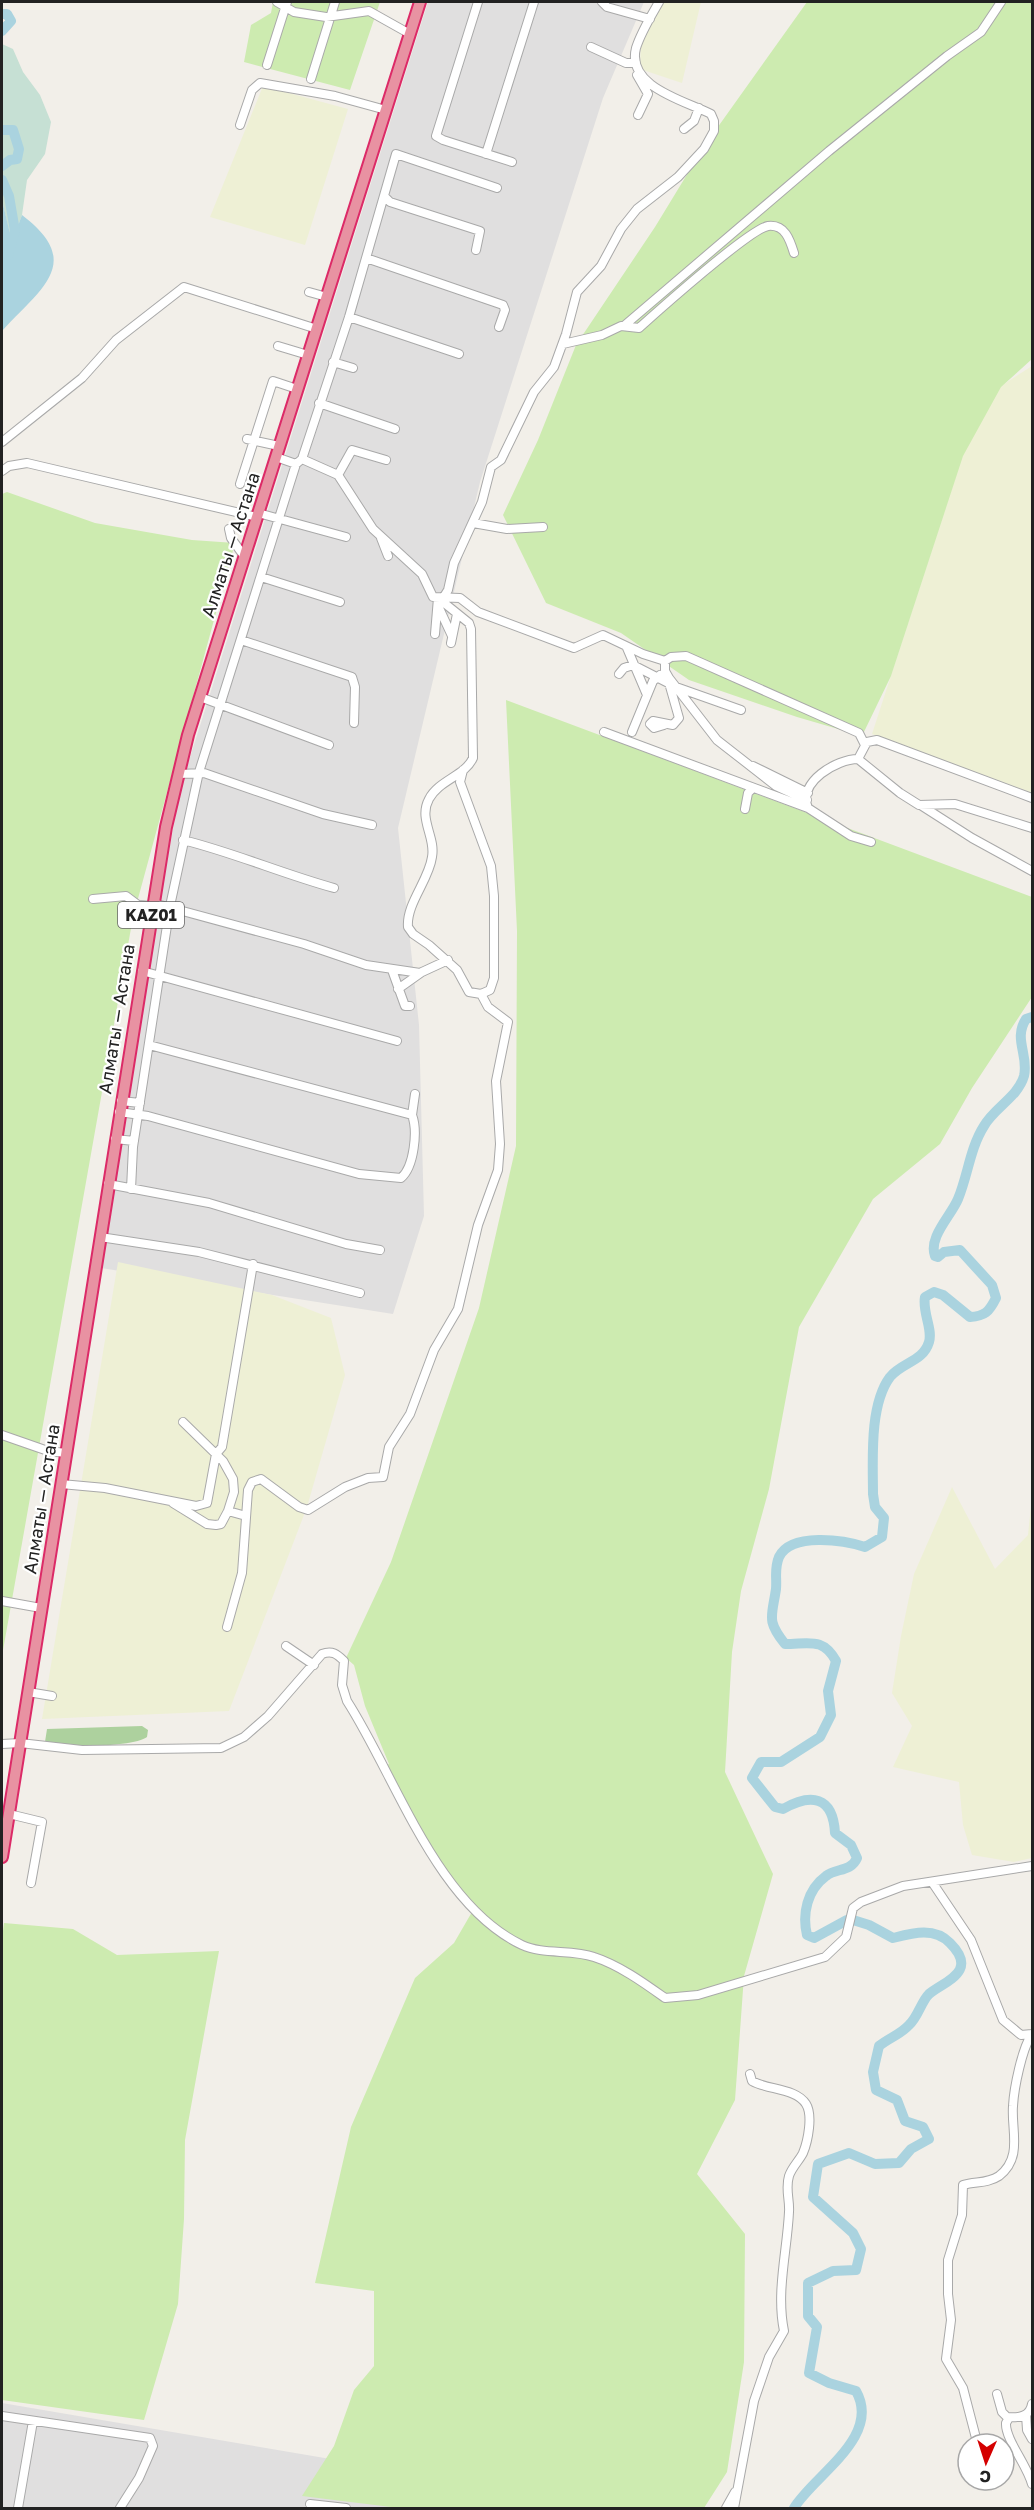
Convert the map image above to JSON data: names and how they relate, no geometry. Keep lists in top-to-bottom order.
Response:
{
  "streets": {
    "highway": ["Алматы — Астана", "KАZ01"]
  },
  "north": "bottom"
}
